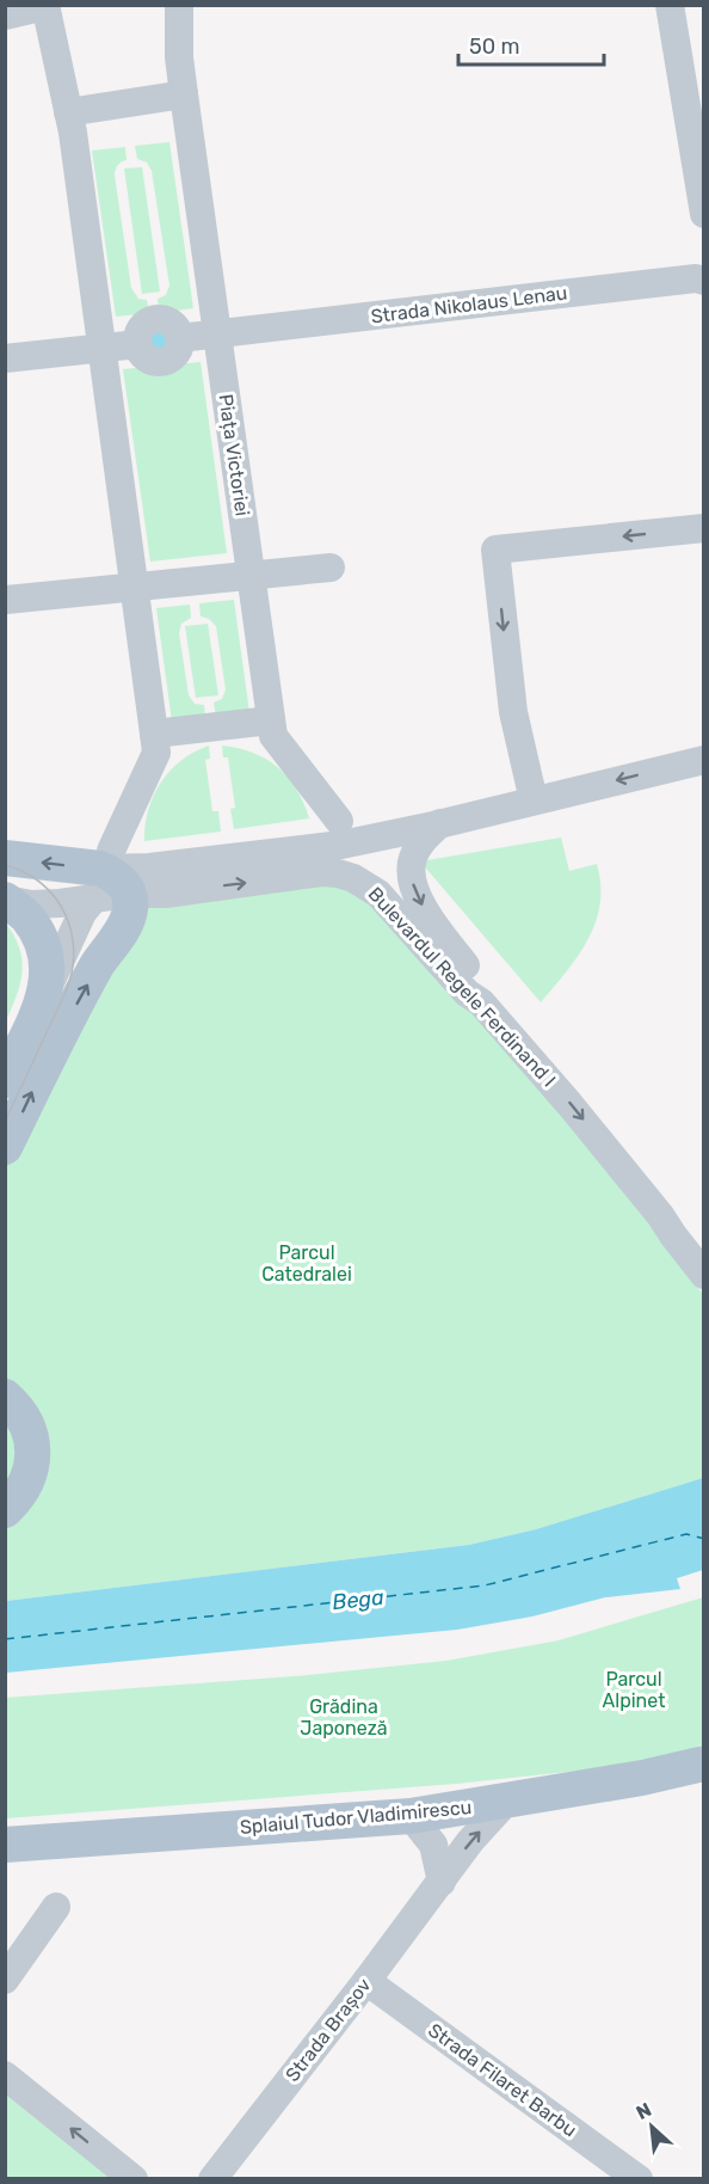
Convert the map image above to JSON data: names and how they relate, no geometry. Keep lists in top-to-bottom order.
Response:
{
  "streets": {
    "main road": ["Bulevardul Regele Ferdinand I", "Splaiul Tudor Vladimirescu"],
    "street": [
      "Strada Nikolaus Lenau",
      "Piața Victoriei",
      "Strada Brașov",
      "Strada Filaret Barbu"
    ]
  },
  "crossings": [
    ["Strada Nikolaus Lenau", "Piața Victoriei"],
    ["Splaiul Tudor Vladimirescu", "Strada Brașov"],
    ["Strada Brașov", "Strada Filaret Barbu"]
  ],
  "water": ["Bega"],
  "parks": ["Parcul Catedralei", "Parcul Alpinet", "Grădina Japoneză"],
  "scale_bar": "50 m",
  "north": "top left"
}
